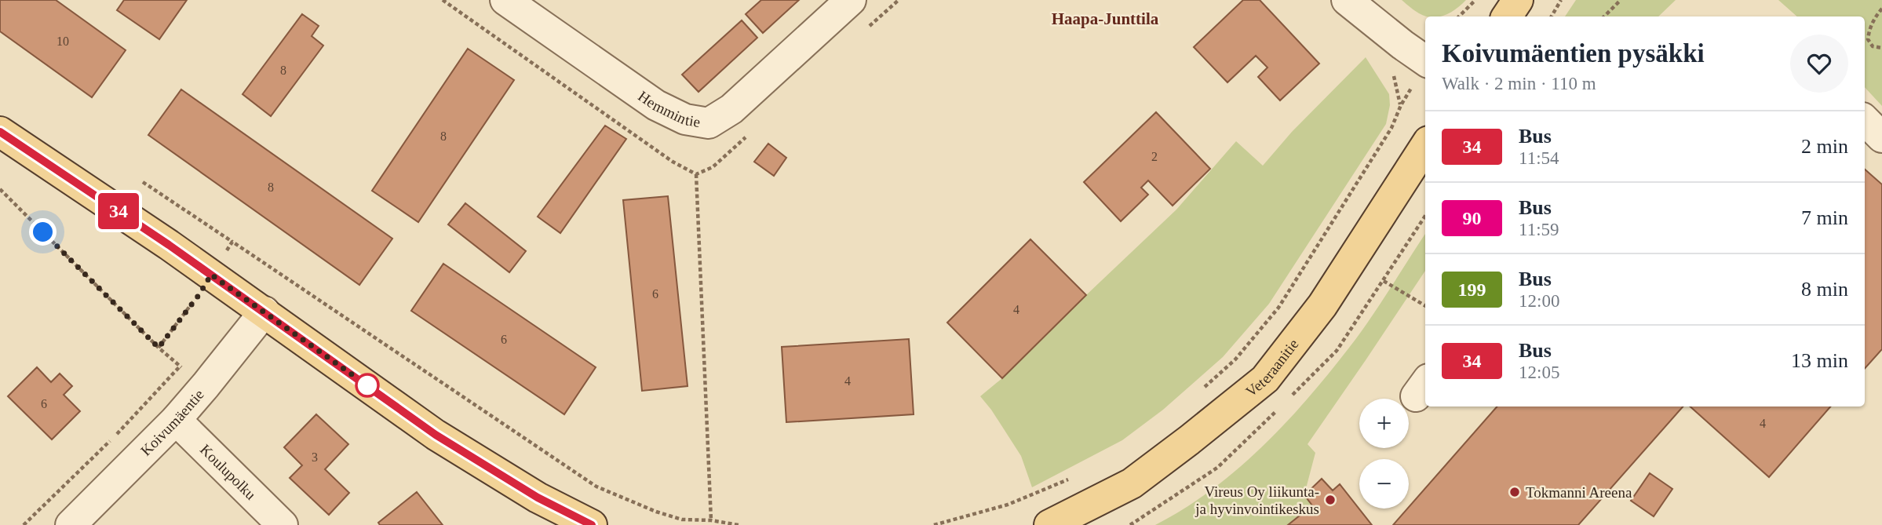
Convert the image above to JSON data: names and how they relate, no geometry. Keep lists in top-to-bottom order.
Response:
{
  "streets": {
    "main road": ["Veteraanitie"],
    "street": ["Hemmintie", "Koivumäentie", "Koulupolku"]
  },
  "crossings": [
    ["Koivumäentie", "Koulupolku"]
  ],
  "districts": ["Haapa-Junttila"],
  "places": ["Tokmanni Areena", "Vireus Oy liikunta- ja hyvinvointikeskus"],
  "lines": ["bus line 34"],
  "house_numbers": [
    "10",
    "8",
    "8",
    "2",
    "8",
    "6",
    "4",
    "6",
    "4",
    "6",
    "4",
    "3"
  ],
  "page": {
    "on_map": "34",
    "heading": ["Koivumäentien pysäkki", "Walk · 2 min · 110 m"],
    "list": [
      {
        "mark": "34",
        "name": "Bus",
        "note": "11:54",
        "value": "2 min"
      },
      {
        "mark": "90",
        "name": "Bus",
        "note": "11:59",
        "value": "7 min"
      },
      {
        "mark": "199",
        "name": "Bus",
        "note": "12:00",
        "value": "8 min"
      },
      {
        "mark": "34",
        "name": "Bus",
        "note": "12:05",
        "value": "13 min"
      }
    ],
    "map_buttons": ["+", "−"]
  }
}
